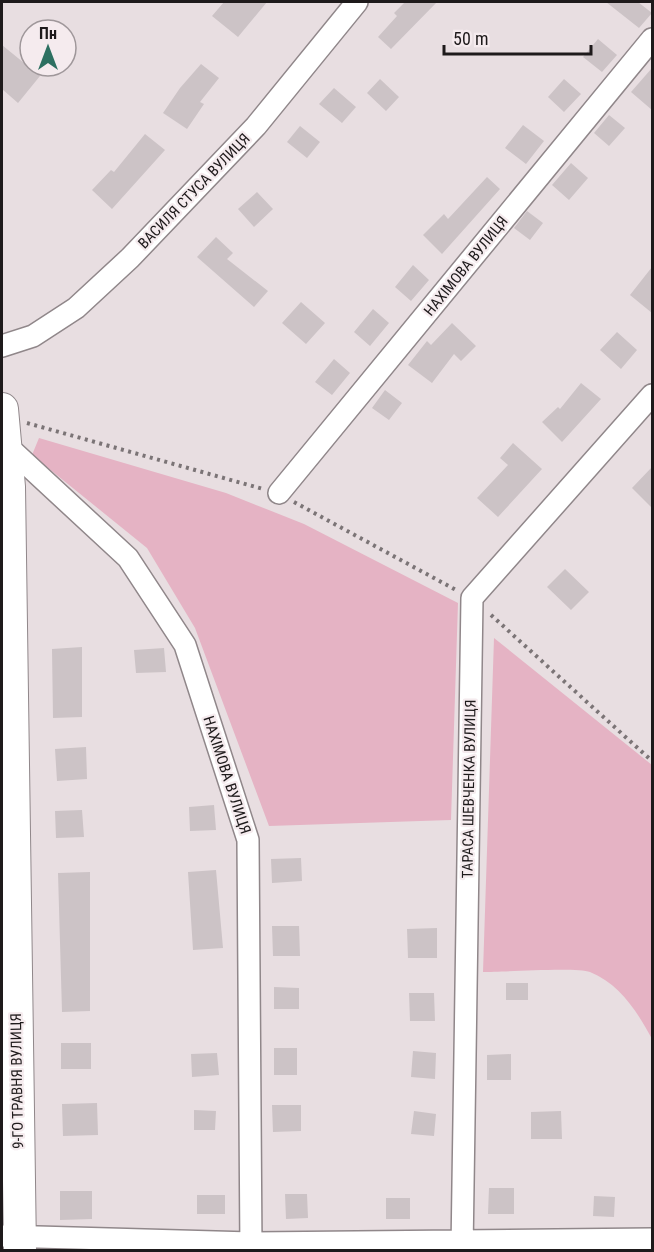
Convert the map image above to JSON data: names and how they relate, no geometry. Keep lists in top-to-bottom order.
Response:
{
  "streets": {
    "main road": ["9-ГО ТРАВНЯ ВУЛИЦЯ"],
    "street": ["ВАСИЛЯ СТУСА ВУЛИЦЯ", "НАХІМОВА ВУЛИЦЯ", "ТАРАСА ШЕВЧЕНКА ВУЛИЦЯ"]
  },
  "crossings": [
    ["НАХІМОВА ВУЛИЦЯ", "9-ГО ТРАВНЯ ВУЛИЦЯ"]
  ],
  "scale_bar": "50 m",
  "north": "top"
}
